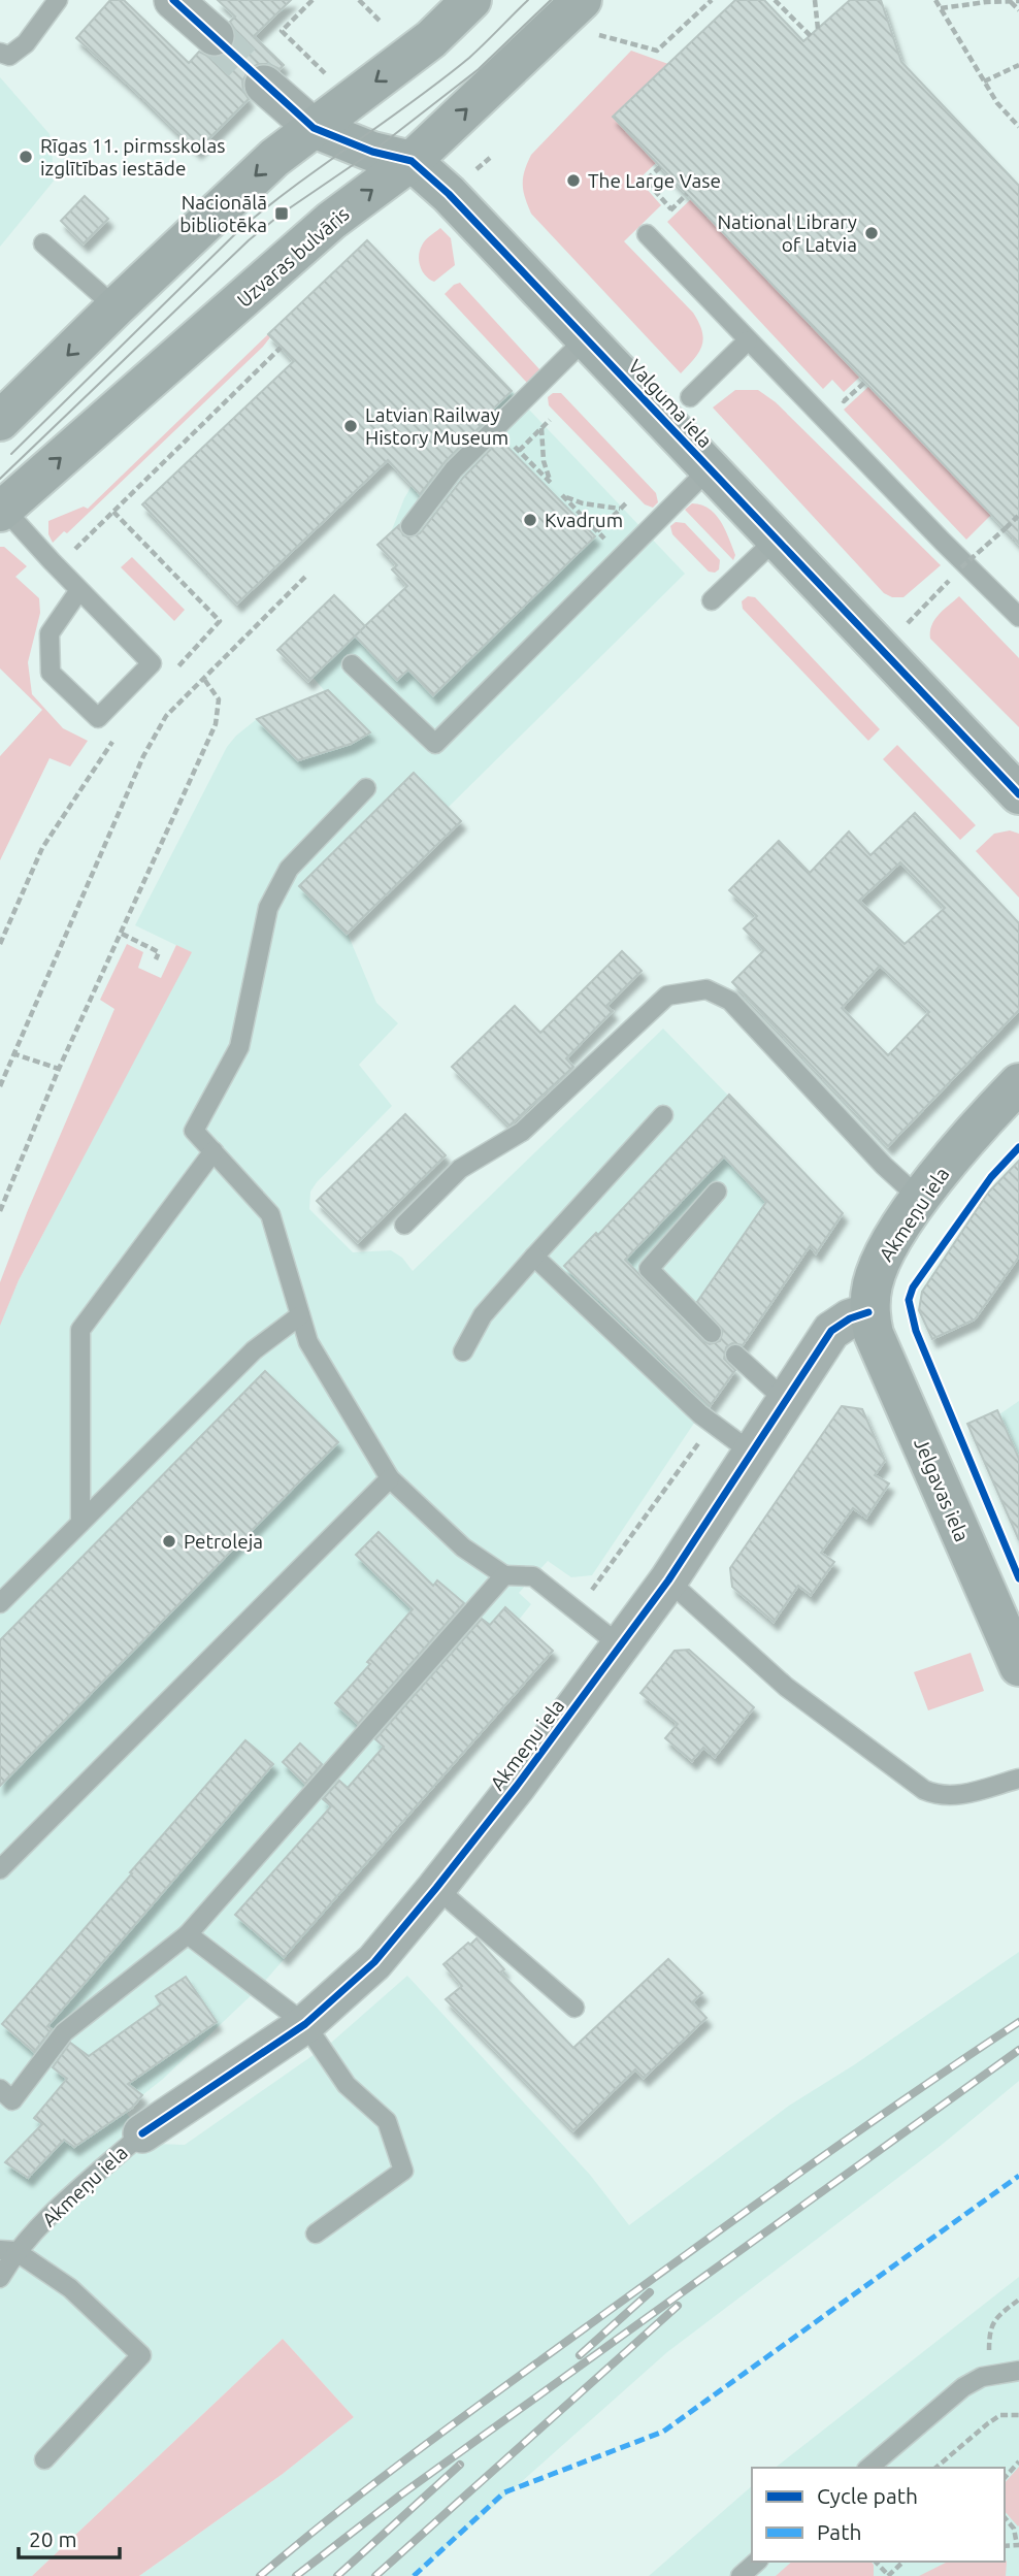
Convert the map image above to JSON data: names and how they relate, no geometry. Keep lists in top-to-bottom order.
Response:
{
  "streets": {
    "main road": [
      "Uzvaras bulvāris",
      "Valguma iela",
      "Akmeņu iela",
      "Jelgavas iela"
    ]
  },
  "crossings": [
    ["Uzvaras bulvāris", "Valguma iela"],
    ["Akmeņu iela", "Jelgavas iela"]
  ],
  "places": {
    "other": [
      "Rīgas 11. pirmsskolas izglītības iestāde",
      "The Large Vase",
      "National Library of Latvia",
      "Latvian Railway History Museum",
      "Kvadrum",
      "Petroleja"
    ],
    "transit": ["Nacionālā bibliotēka"]
  },
  "legend": ["Cycle path", "Path"],
  "scale_bar": "20 m"
}
